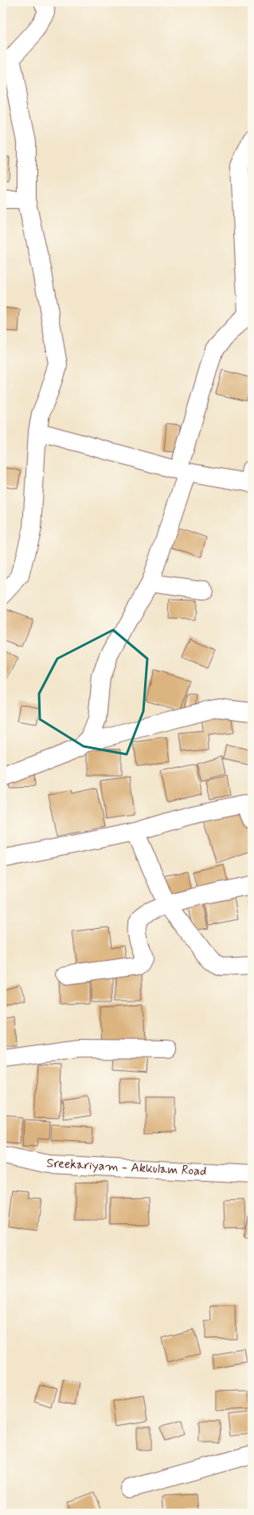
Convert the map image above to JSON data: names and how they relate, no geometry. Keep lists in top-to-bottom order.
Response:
{
  "streets": {
    "street": ["Sreekariyam - Akkulam Road"]
  }
}
